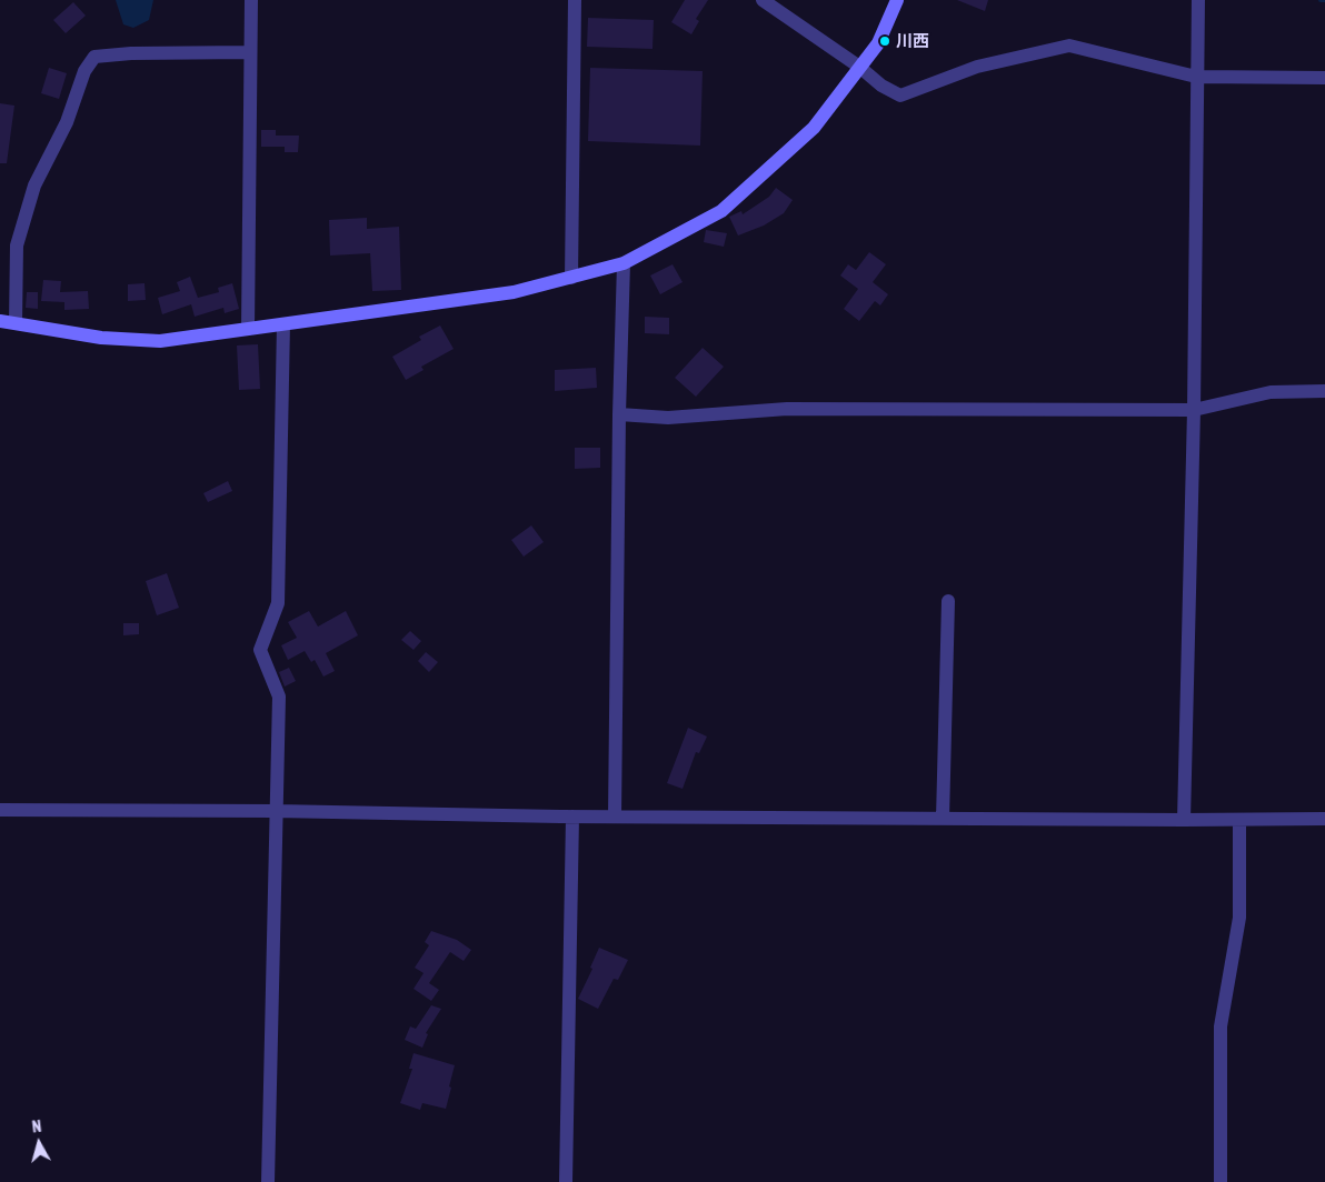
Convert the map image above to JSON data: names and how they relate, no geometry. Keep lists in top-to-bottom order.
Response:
{
  "places": ["川西"],
  "north": "top"
}
